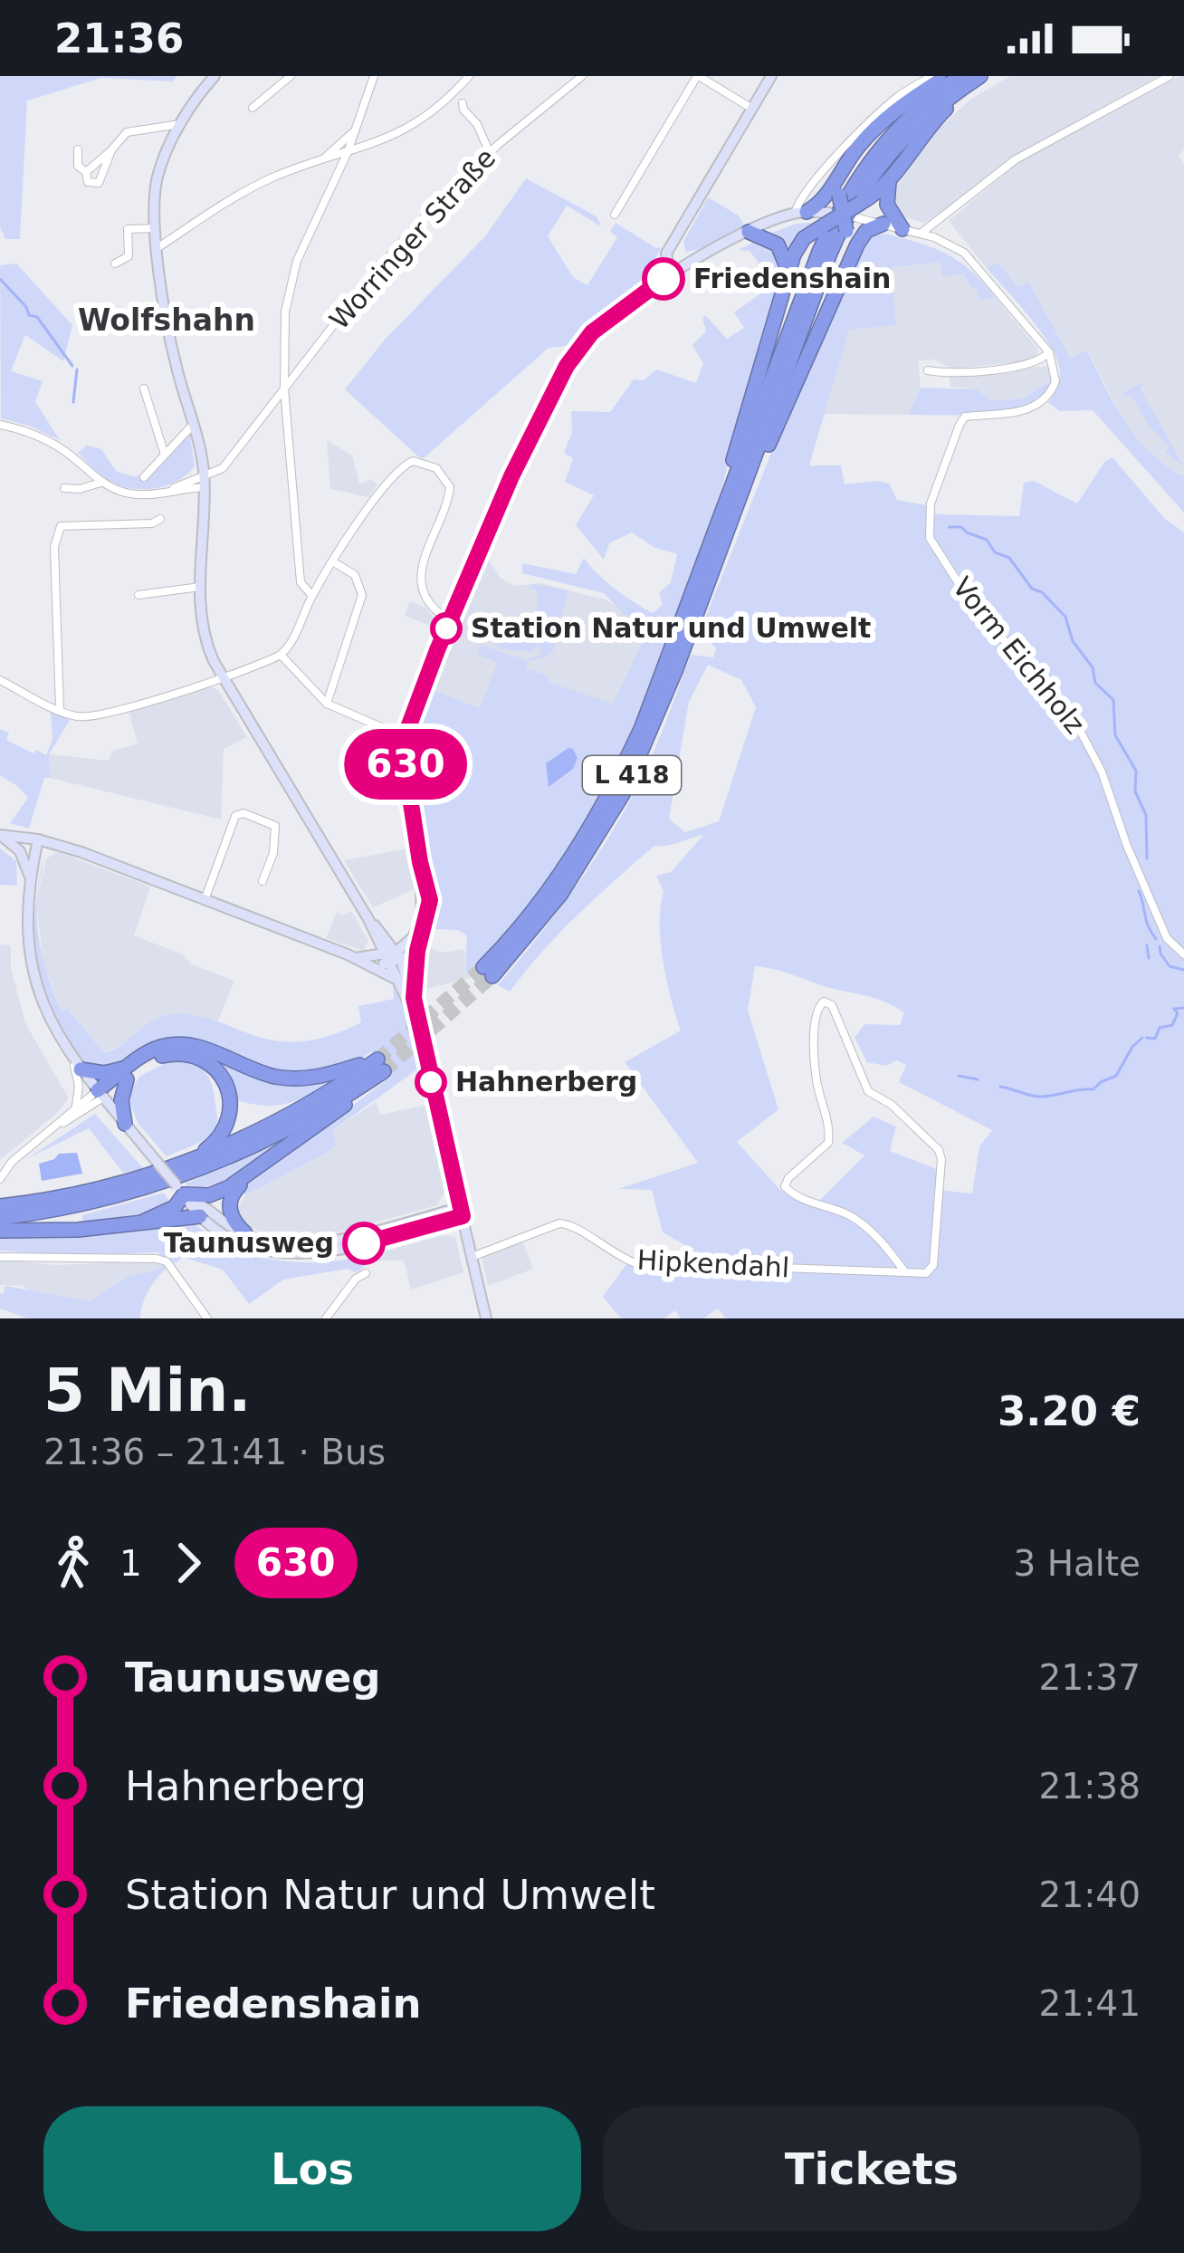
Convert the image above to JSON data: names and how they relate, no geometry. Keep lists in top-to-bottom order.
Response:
{
  "streets": {
    "highway": ["L 418"],
    "street": ["Worringer Straße", "Vorm Eichholz", "Hipkendahl"]
  },
  "districts": ["Wolfshahn"],
  "places": [
    "Friedenshain",
    "Station Natur und Umwelt",
    "Hahnerberg",
    "Taunusweg"
  ],
  "lines": ["bus line 630"],
  "page": {
    "status": "21:36",
    "on_map": "630",
    "heading": ["5 Min.", "21:36 – 21:41 · Bus", "3.20 €"],
    "legs": ["1", "630", "3 Halte"],
    "list": [
      {
        "name": "Taunusweg",
        "value": "21:37"
      },
      {
        "name": "Hahnerberg",
        "value": "21:38"
      },
      {
        "name": "Station Natur und Umwelt",
        "value": "21:40"
      },
      {
        "name": "Friedenshain",
        "value": "21:41"
      }
    ],
    "buttons": ["Los", "Tickets"]
  }
}
